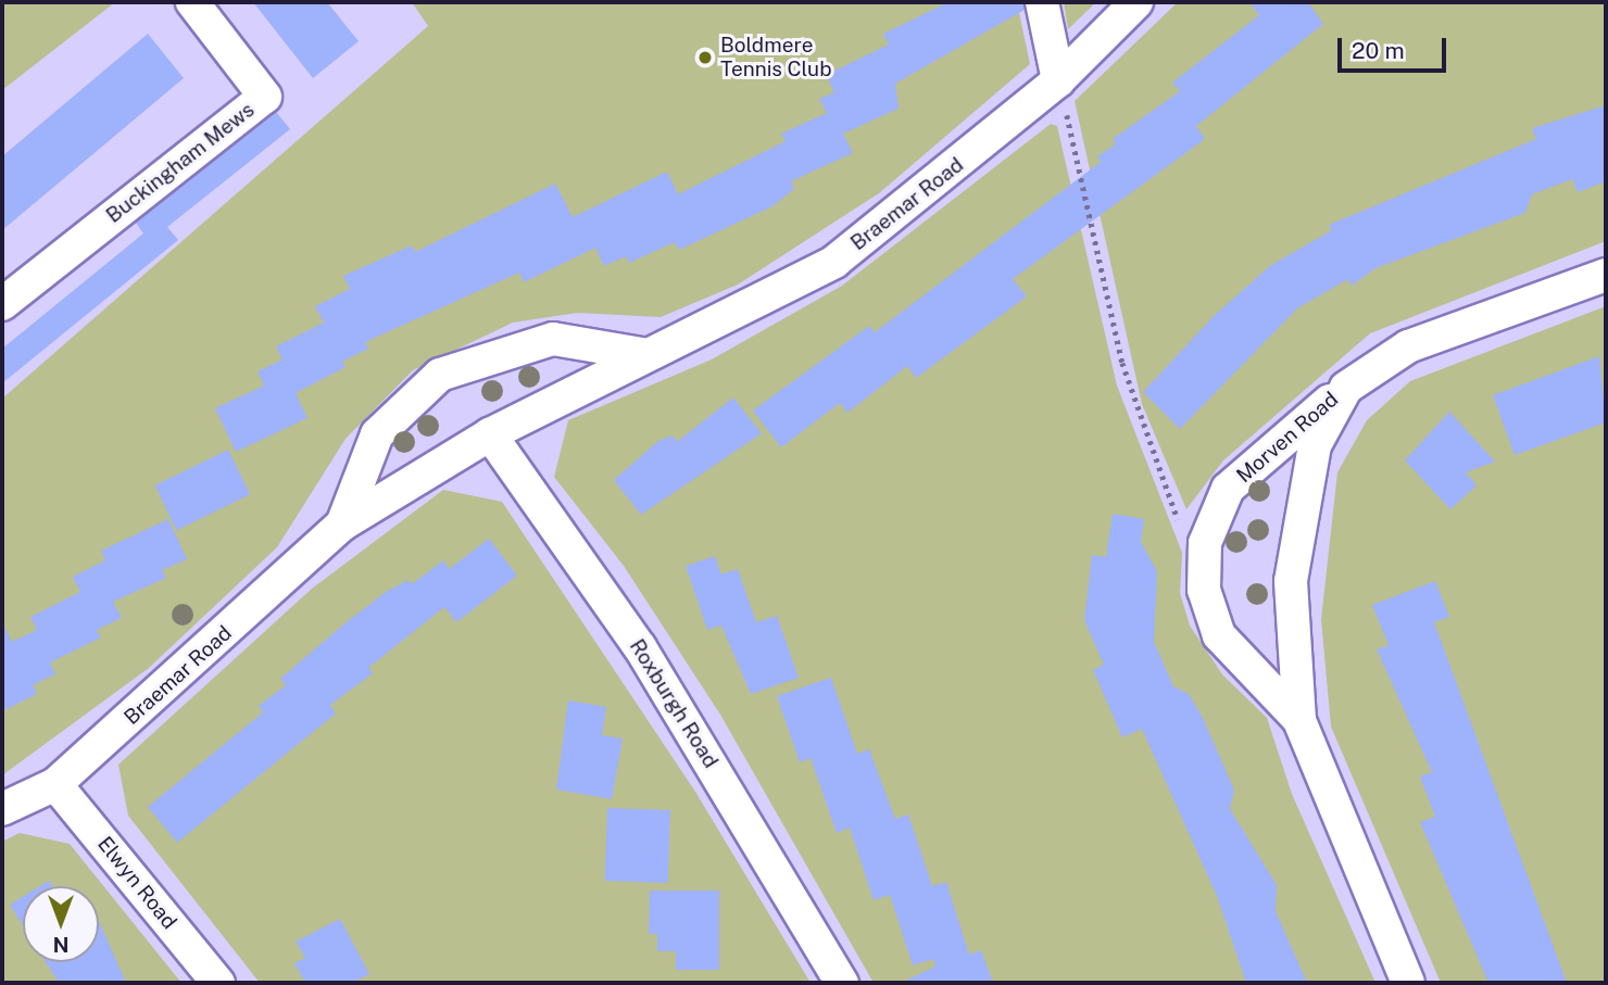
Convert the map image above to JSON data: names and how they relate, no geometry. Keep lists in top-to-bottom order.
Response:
{
  "streets": {
    "street": [
      "Buckingham Mews",
      "Braemar Road",
      "Morven Road",
      "Roxburgh Road",
      "Elwyn Road"
    ]
  },
  "crossings": [
    ["Braemar Road", "Roxburgh Road"],
    ["Braemar Road", "Elwyn Road"]
  ],
  "places": ["Boldmere Tennis Club"],
  "scale_bar": "20 m",
  "north": "bottom"
}
